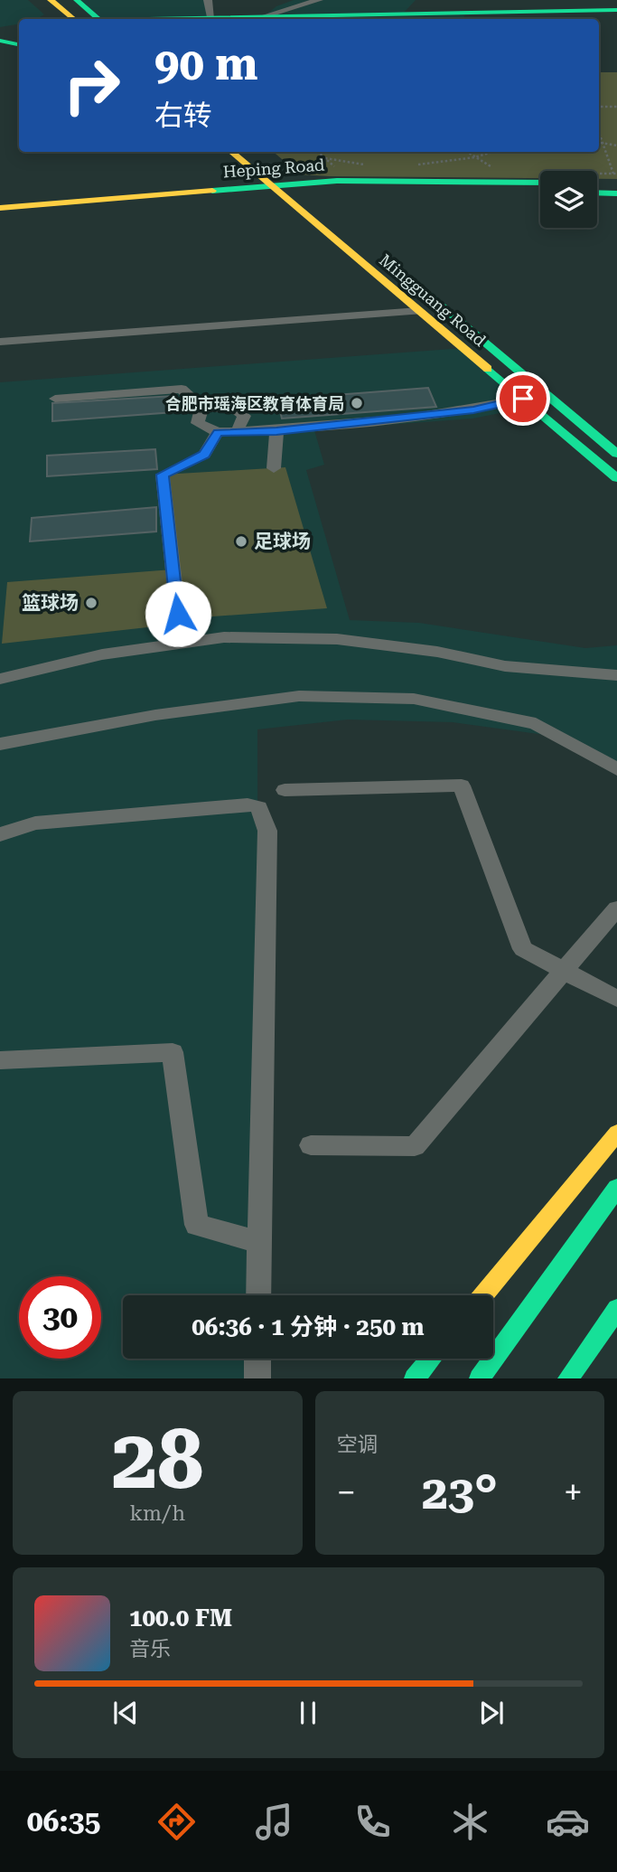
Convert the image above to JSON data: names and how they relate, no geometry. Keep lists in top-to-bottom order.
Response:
{
  "streets": {
    "main road": ["Heping Road", "Mingguang Road"]
  },
  "crossings": [
    ["Heping Road", "Mingguang Road"]
  ],
  "places": ["合肥市瑶海区教育体育局", "足球场", "篮球场"],
  "page": {
    "turn": ["90 m", "右转"],
    "limit": "30",
    "trip": "06:36 · 1 分钟 · 250 m",
    "tile": [
      ["28", "km/h"],
      "空调"
    ],
    "heat": ["−", "23°", "+"],
    "song": ["100.0 FM", "音乐"],
    "tabs": "06:35"
  }
}
